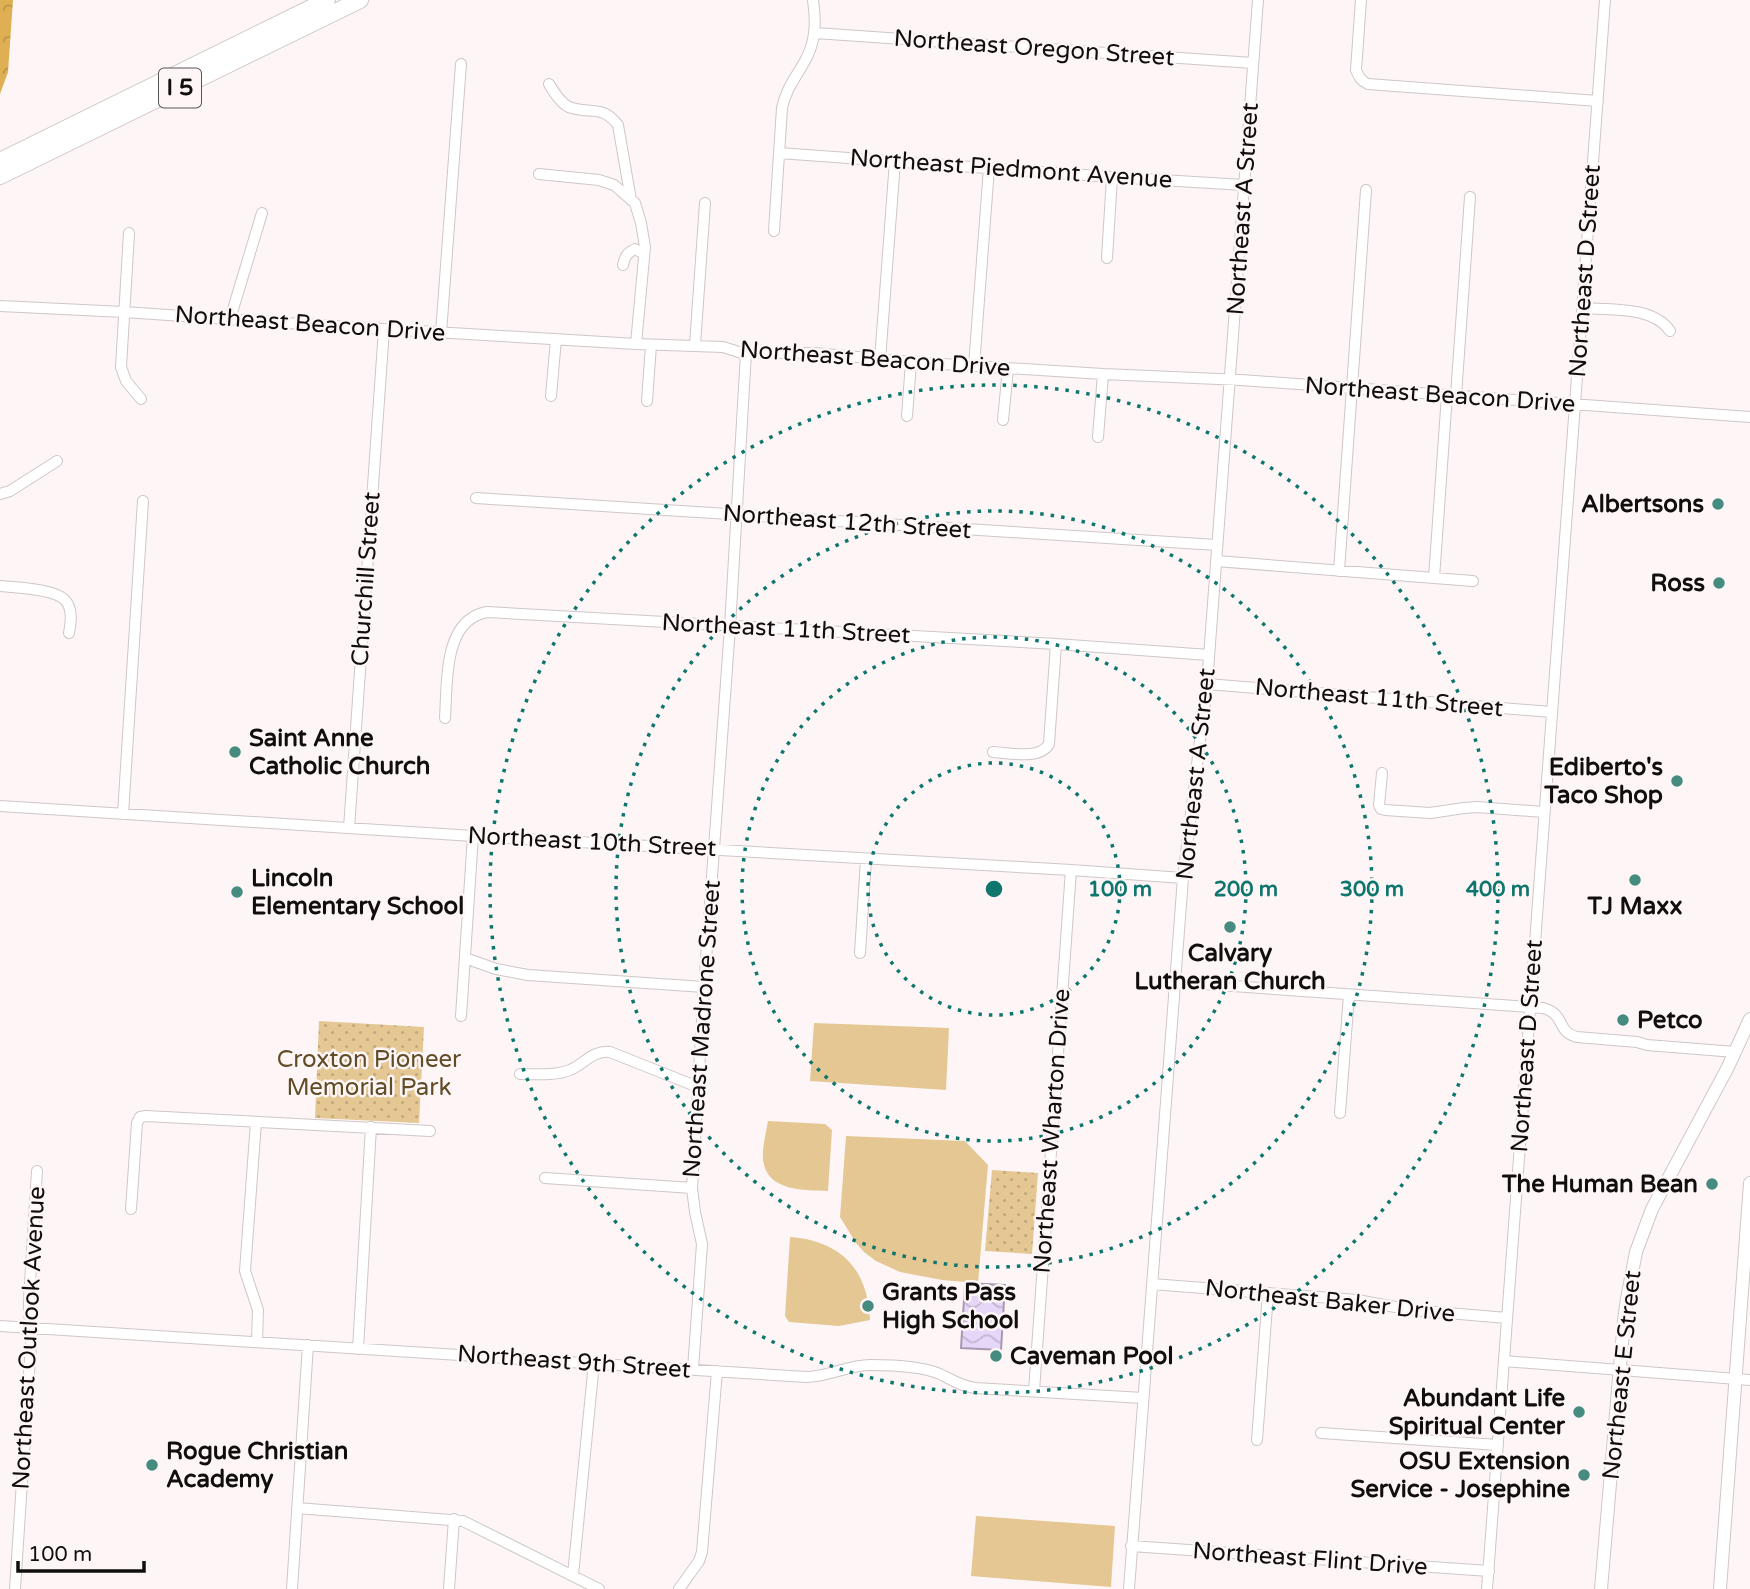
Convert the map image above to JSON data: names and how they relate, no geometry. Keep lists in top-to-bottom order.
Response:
{
  "streets": {
    "highway": ["I 5"],
    "main road": ["Northeast E Street"],
    "street": [
      "Northeast Oregon Street",
      "Northeast Piedmont Avenue",
      "Northeast A Street",
      "Northeast D Street",
      "Northeast Beacon Drive",
      "Northeast 12th Street",
      "Churchill Street",
      "Northeast 11th Street",
      "Northeast 10th Street",
      "Northeast Madrone Street",
      "Northeast Wharton Drive",
      "Northeast Baker Drive",
      "Northeast Outlook Avenue",
      "Northeast 9th Street",
      "Northeast Flint Drive"
    ]
  },
  "crossings": [
    ["Northeast Oregon Street", "Northeast A Street"],
    ["Northeast Piedmont Avenue", "Northeast A Street"],
    ["Northeast A Street", "Northeast Beacon Drive"],
    ["Northeast A Street", "Northeast 12th Street"],
    ["Northeast A Street", "Northeast 11th Street"],
    ["Northeast A Street", "Northeast 10th Street"],
    ["Northeast A Street", "Northeast Baker Drive"],
    ["Northeast A Street", "Northeast 9th Street"],
    ["Northeast A Street", "Northeast Flint Drive"],
    ["Northeast D Street", "Northeast Beacon Drive"],
    ["Northeast D Street", "Northeast 11th Street"],
    ["Northeast D Street", "Northeast Baker Drive"],
    ["Northeast D Street", "Northeast Flint Drive"],
    ["Northeast Beacon Drive", "Churchill Street"],
    ["Northeast Beacon Drive", "Northeast Madrone Street"],
    ["Northeast 12th Street", "Northeast Madrone Street"],
    ["Churchill Street", "Northeast 10th Street"],
    ["Northeast 11th Street", "Northeast Madrone Street"],
    ["Northeast 10th Street", "Northeast Madrone Street"],
    ["Northeast 10th Street", "Northeast Wharton Drive"],
    ["Northeast Madrone Street", "Northeast 9th Street"],
    ["Northeast Wharton Drive", "Northeast 9th Street"],
    ["Northeast Outlook Avenue", "Northeast 9th Street"]
  ],
  "parks": ["Croxton Pioneer Memorial Park"],
  "places": [
    "Albertsons",
    "Ross",
    "Saint Anne Catholic Church",
    "Ediberto's Taco Shop",
    "TJ Maxx",
    "Lincoln Elementary School",
    "Calvary Lutheran Church",
    "Petco",
    "The Human Bean",
    "Grants Pass High School",
    "Caveman Pool",
    "Abundant Life Spiritual Center",
    "Rogue Christian Academy",
    "OSU Extension Service - Josephine"
  ],
  "scale_bar": "100 m",
  "rings": [
    "100 m",
    "200 m",
    "300 m",
    "400 m"
  ]
}
